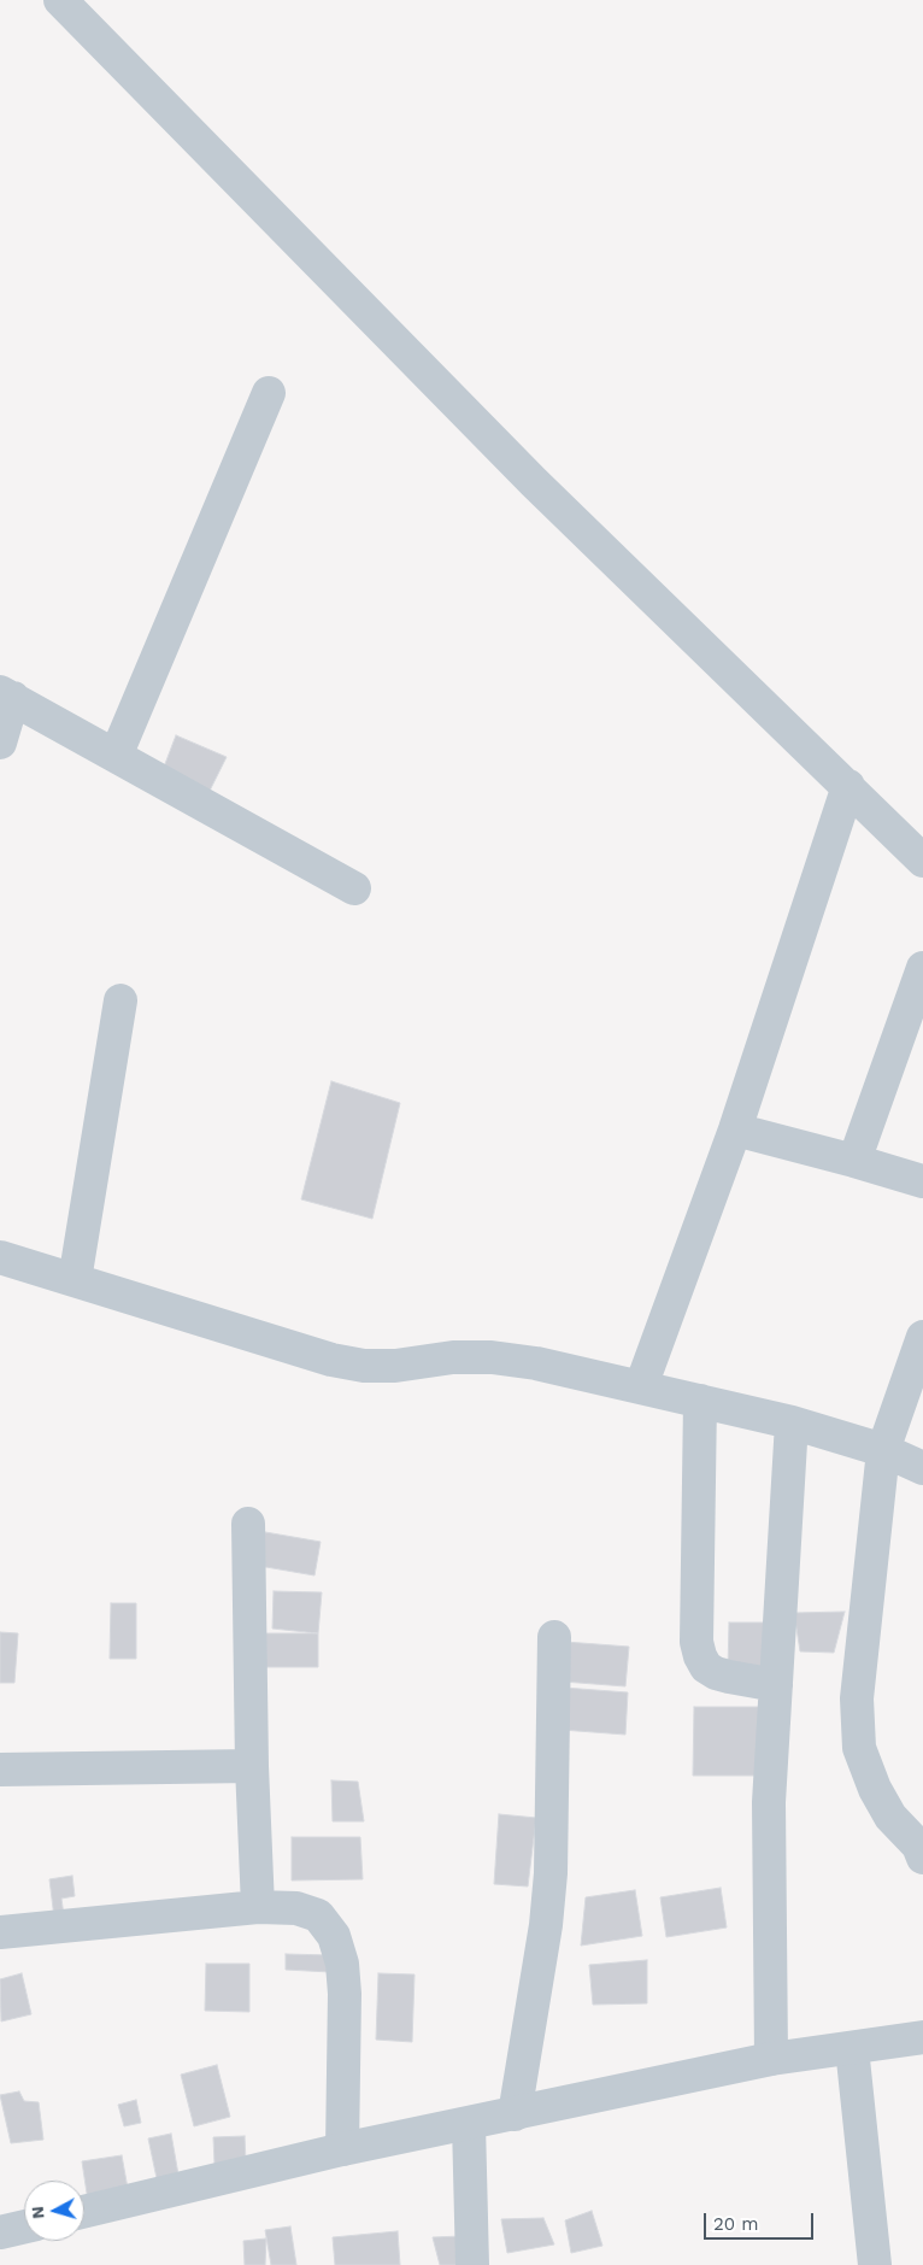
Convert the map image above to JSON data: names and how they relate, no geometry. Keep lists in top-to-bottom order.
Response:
{
  "scale_bar": "20 m",
  "north": "left"
}
